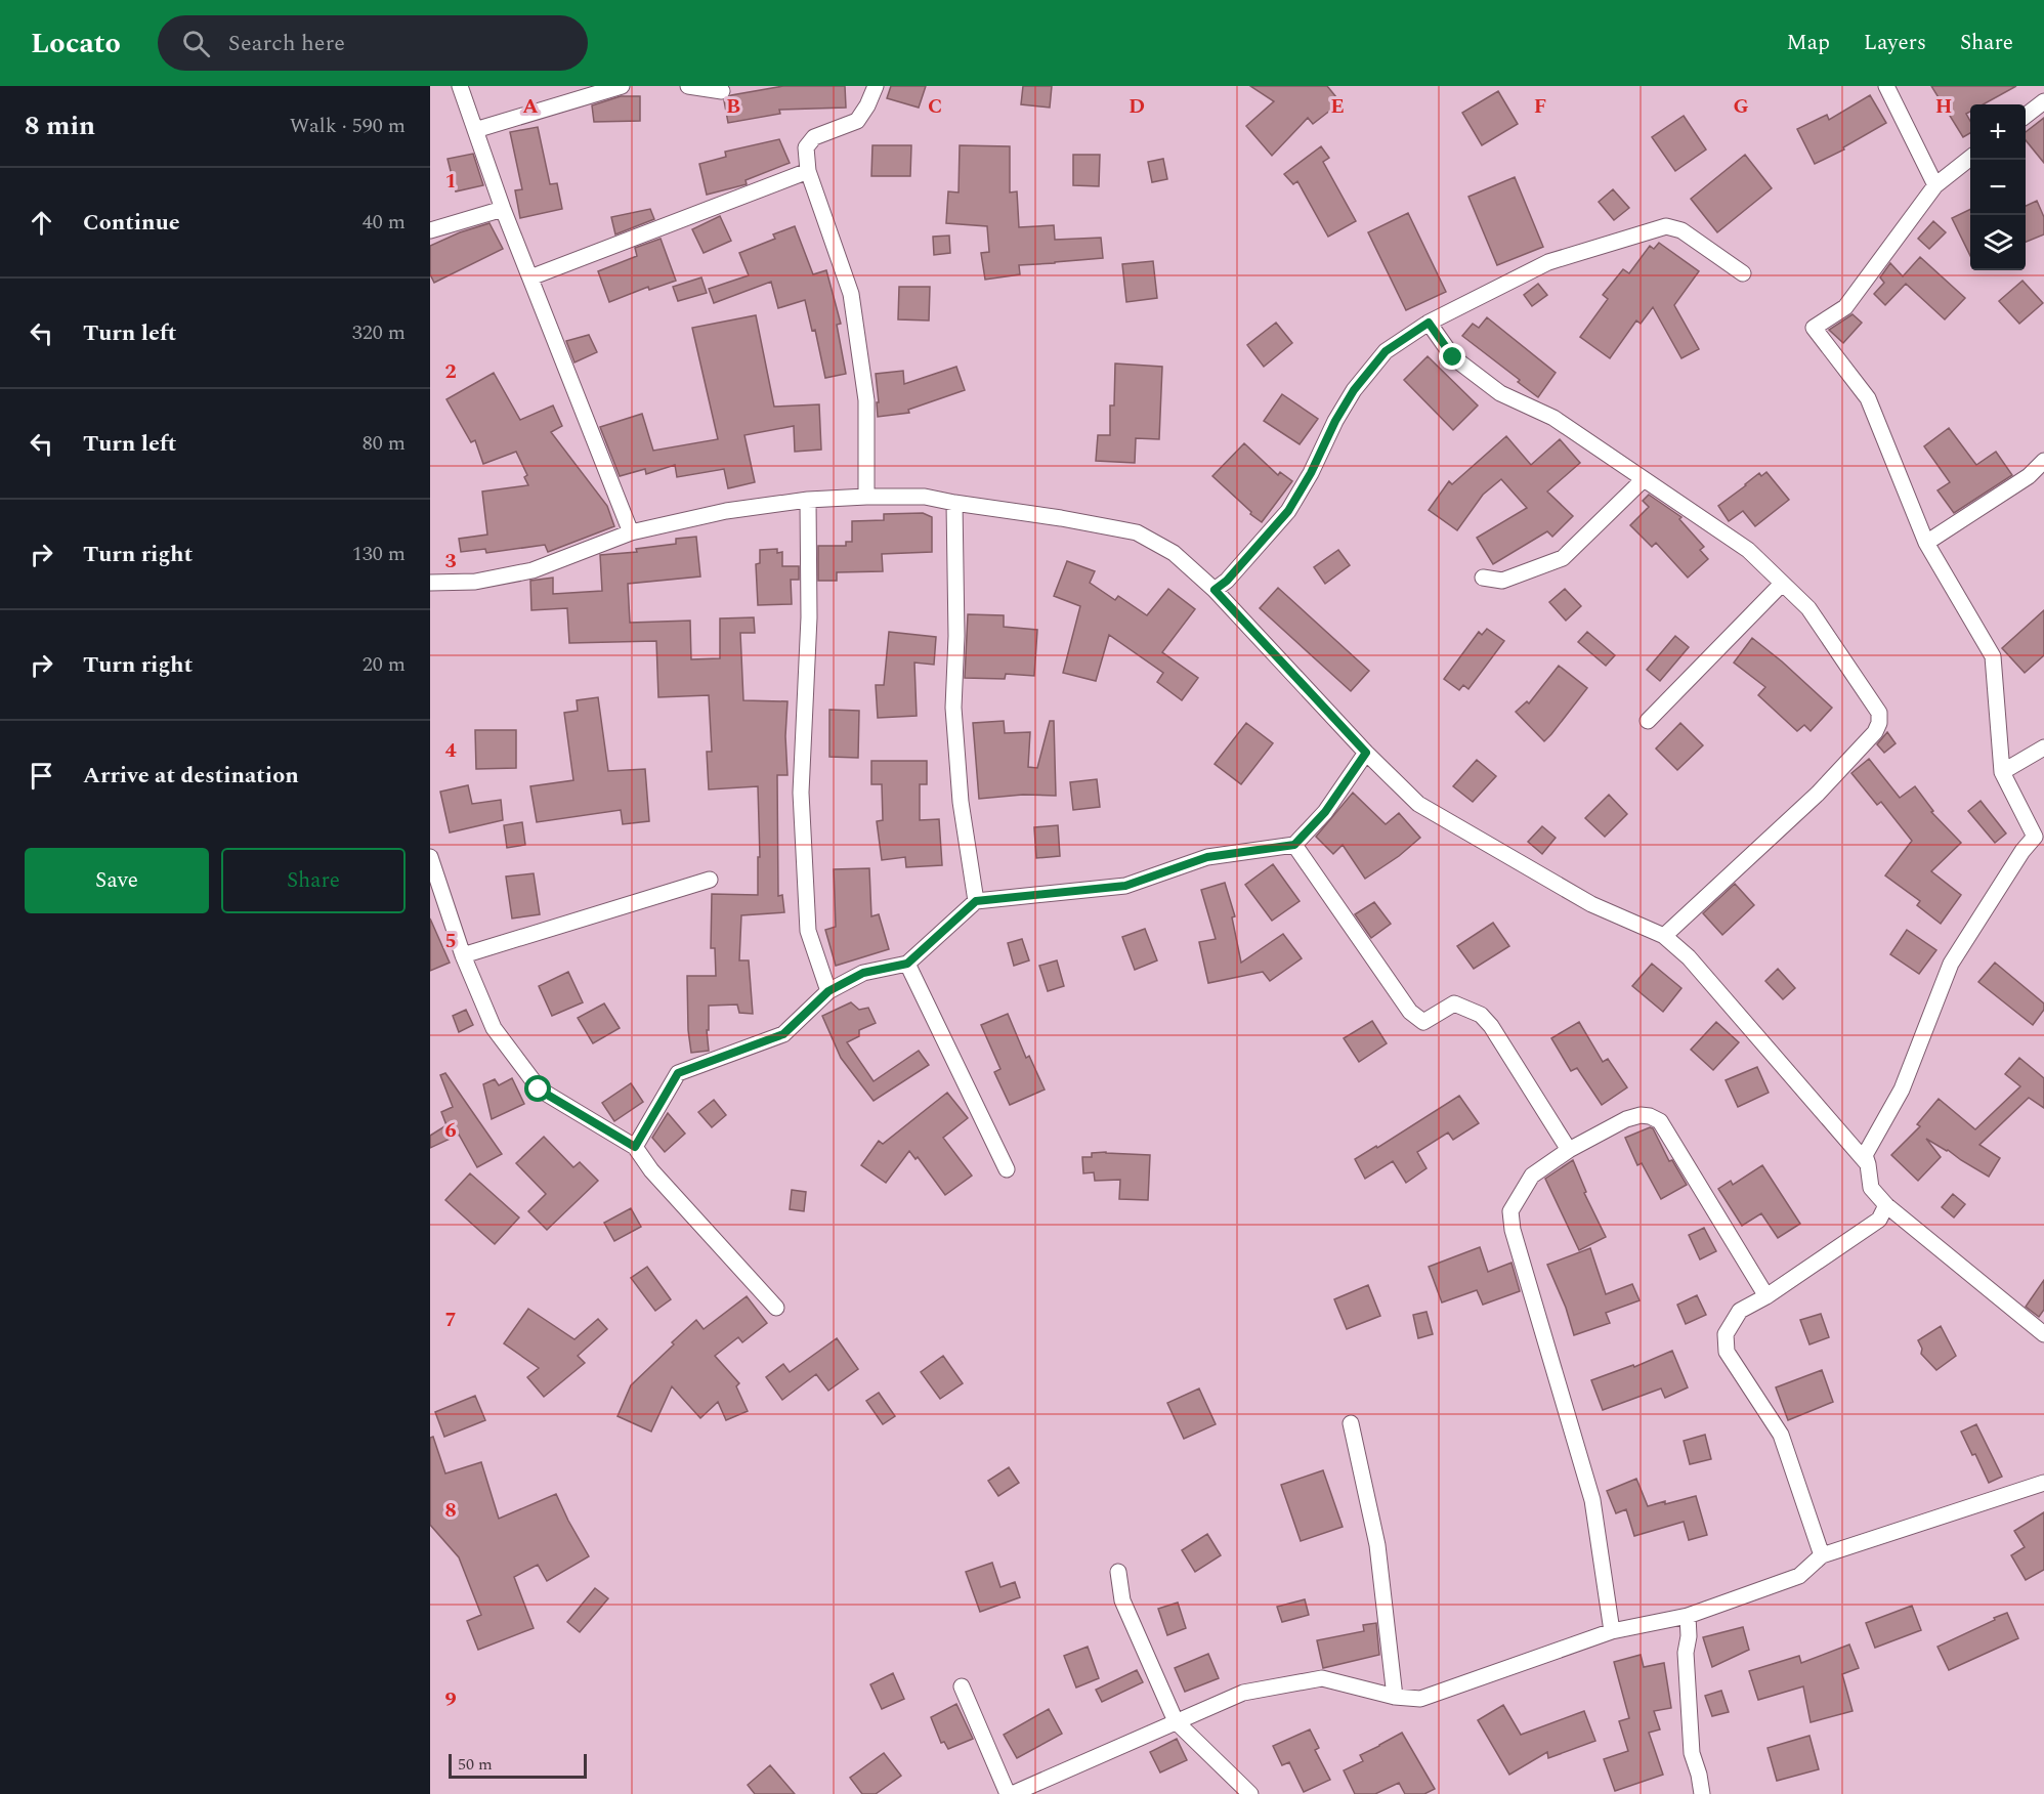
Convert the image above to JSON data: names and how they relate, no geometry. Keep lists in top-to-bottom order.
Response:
{
  "scale_bar": "50 m",
  "page": {
    "header": "Locato",
    "search": "Search here",
    "nav": ["Map", "Layers", "Share"],
    "heading": ["8 min", "Walk · 590 m"],
    "map_buttons": ["+", "−"],
    "list": [
      ["Continue", "40 m"],
      ["Turn left", "320 m"],
      ["Turn left", "80 m"],
      ["Turn right", "130 m"],
      ["Turn right", "20 m"],
      "Arrive at destination"
    ],
    "buttons": ["Save", "Share"],
    "scale": "50 m"
  },
  "grid": {
    "columns": [
      "A",
      "B",
      "C",
      "D",
      "E",
      "F",
      "G",
      "H"
    ],
    "rows": [
      "1",
      "2",
      "3",
      "4",
      "5",
      "6",
      "7",
      "8",
      "9"
    ]
  }
}
